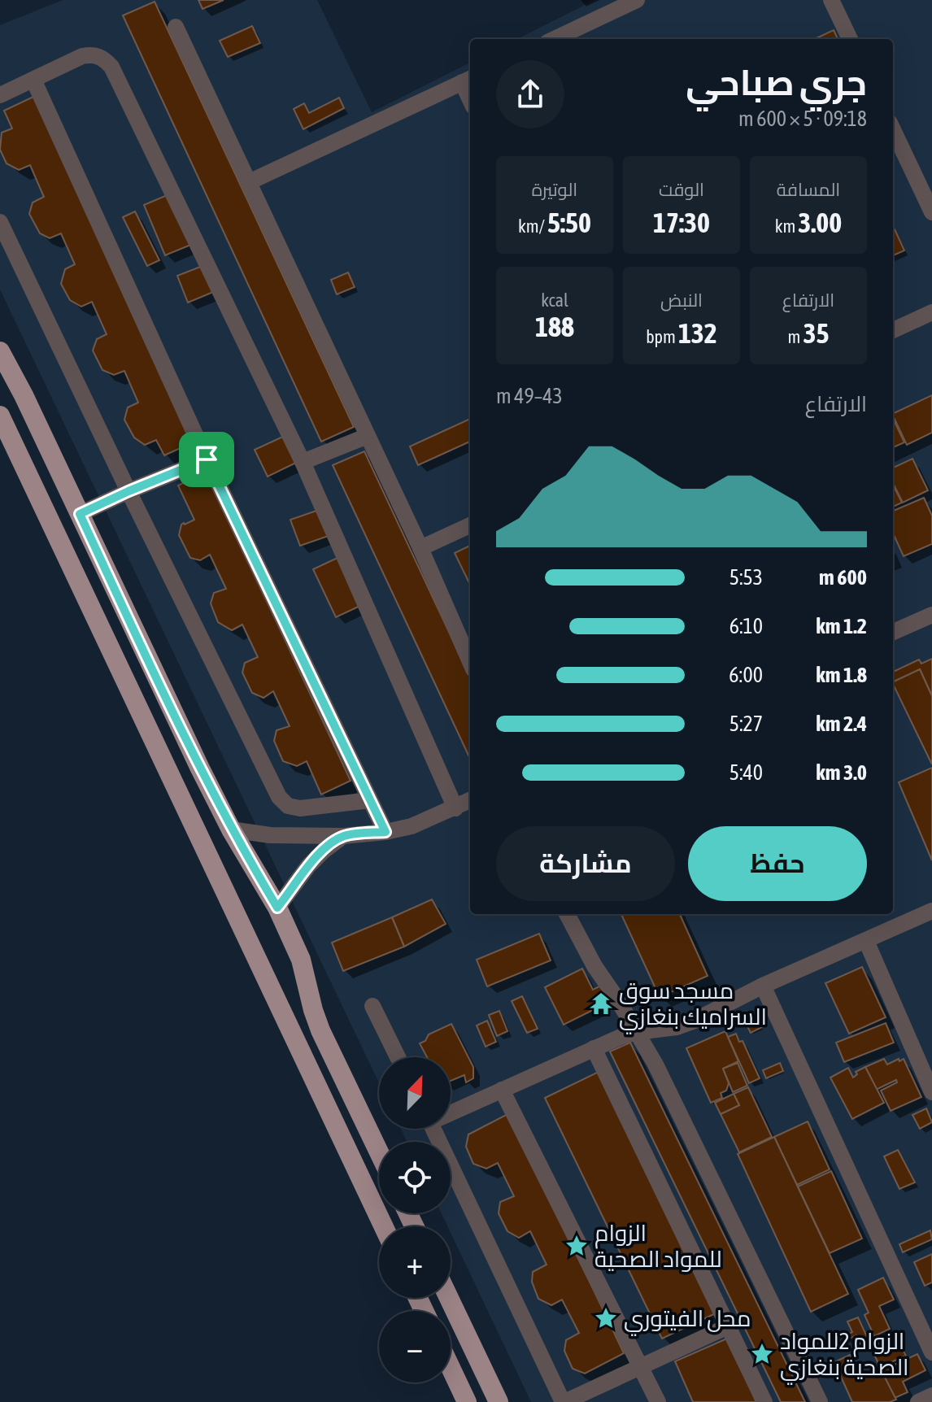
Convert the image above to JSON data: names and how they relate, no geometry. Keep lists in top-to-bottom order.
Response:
{
  "places": {
    "temple": ["مسجد سوق السراميك بنغازي"],
    "place": ["الزوام للمواد الصحية", "محل الفيتوري", "الزوام 2للمواد الصحية بنغازي"]
  },
  "north": "top right",
  "page": {
    "heading": ["جري صباحي", "09:18 · 5 × 600 m"],
    "stats": [
      ["المسافة", "3.00 km"],
      ["الوقت", "17:30"],
      ["الوتيرة", "5:50 /km"],
      ["الارتفاع", "35 m"],
      ["النبض", "132 bpm"],
      ["kcal", "188"]
    ],
    "chart": ["الارتفاع", "43–49 m"],
    "list": [
      {
        "name": "600 m",
        "note": "5:53"
      },
      {
        "name": "1.2 km",
        "note": "6:10"
      },
      {
        "name": "1.8 km",
        "note": "6:00"
      },
      {
        "name": "2.4 km",
        "note": "5:27"
      },
      {
        "name": "3.0 km",
        "note": "5:40"
      }
    ],
    "buttons": ["حفظ", "مشاركة"],
    "map_buttons": ["+", "−"]
  }
}
